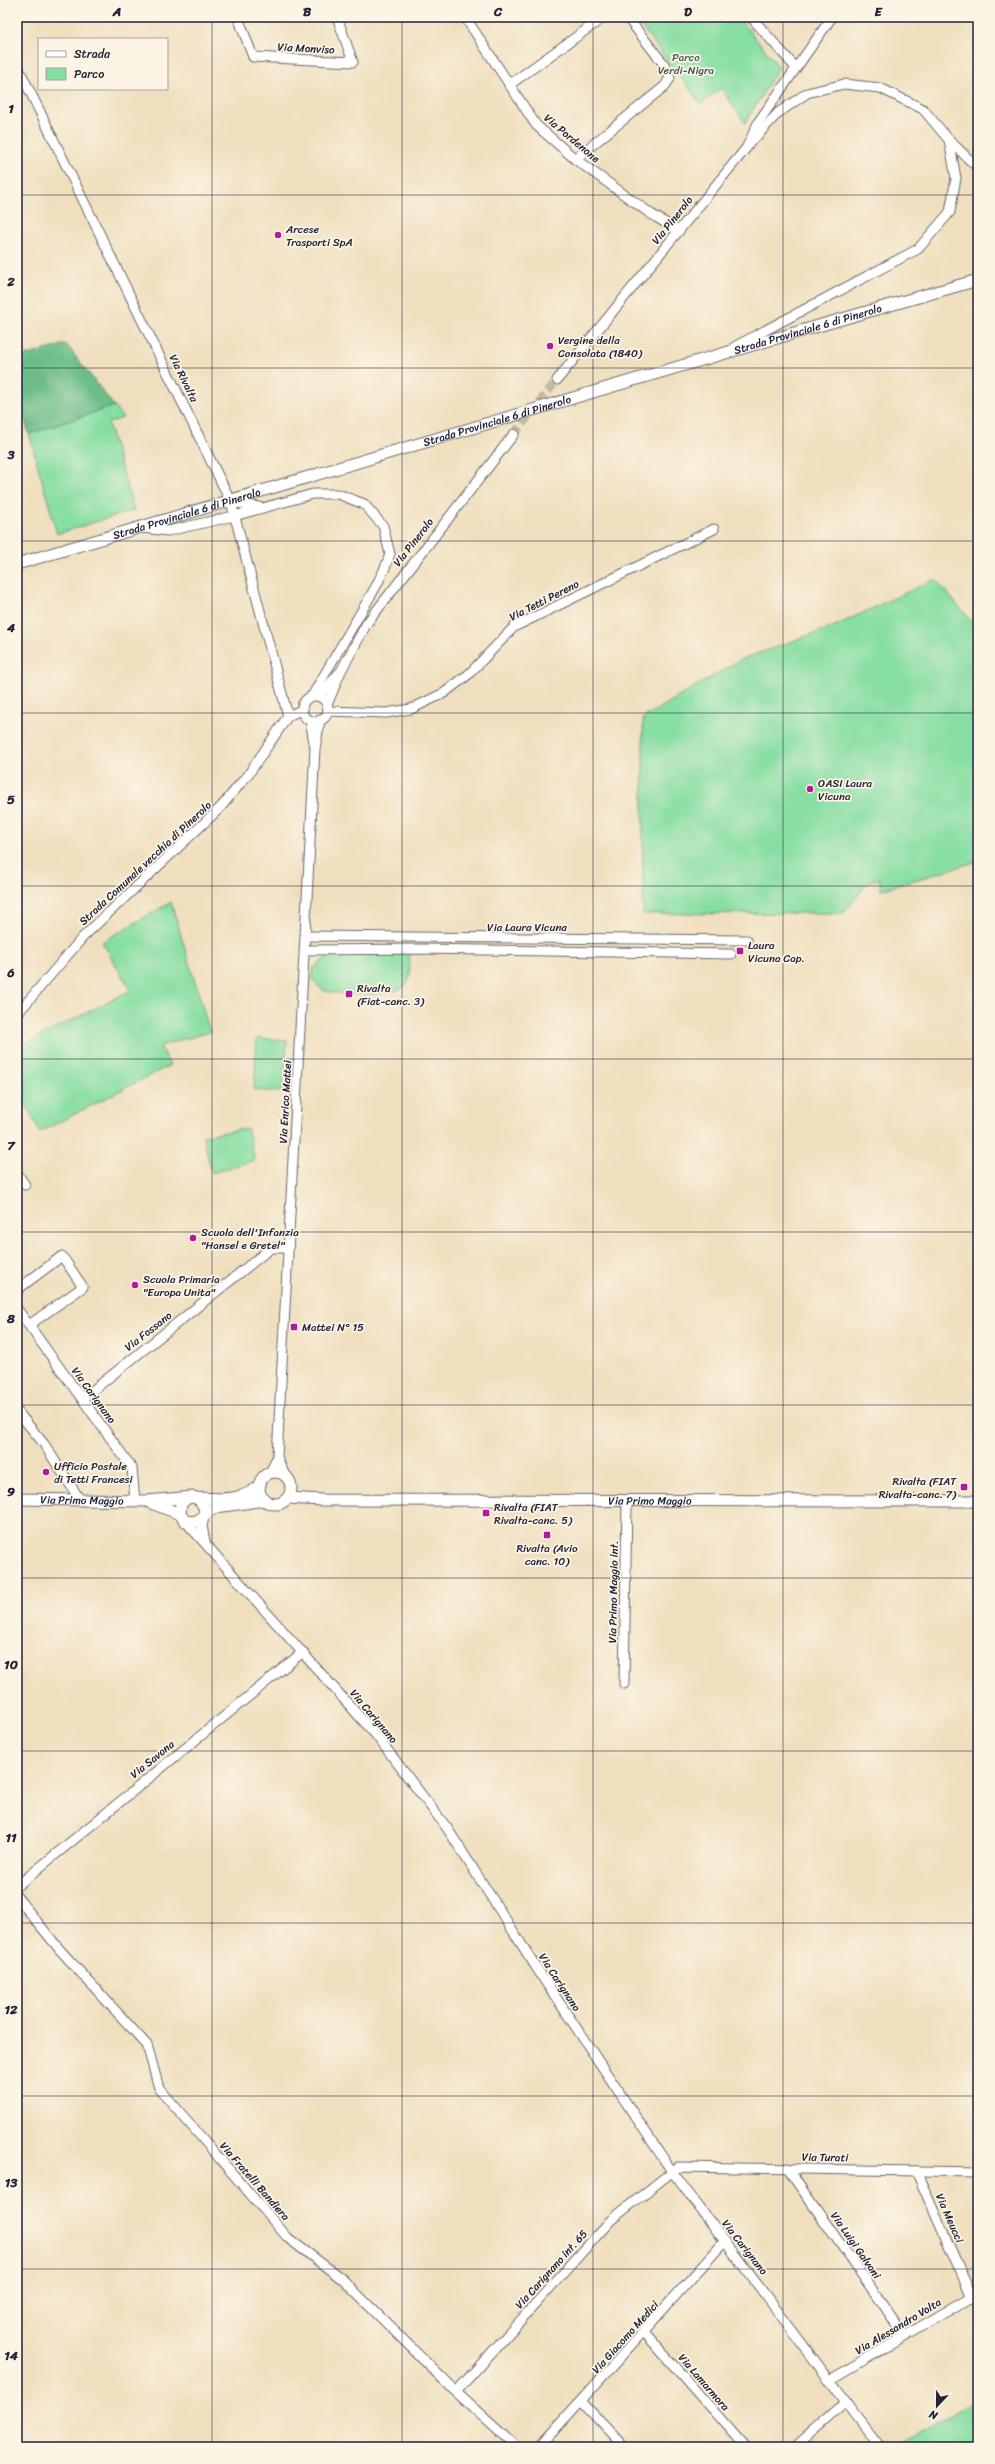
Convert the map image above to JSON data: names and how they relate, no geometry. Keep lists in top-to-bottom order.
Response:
{
  "streets": {
    "main road": ["Strada Provinciale 6 di Pinerolo", "Via Primo Maggio"],
    "street": [
      "Via Monviso",
      "Via Pordenone",
      "Via Pinerolo",
      "Via Rivalta",
      "Via Tetti Pereno",
      "Strada Comunale vecchia di Pinerolo",
      "Via Laura Vicuna",
      "Via Enrico Mattei",
      "Via Fossano",
      "Via Carignano",
      "Via Primo Maggio int.",
      "Via Savona",
      "Via Turati",
      "Via Fratelli Bandiera",
      "Via Meucci",
      "Via Luigi Galvani",
      "Via Carignano int. 65",
      "Via Alessandro Volta",
      "Via Giacomo Medici",
      "Via Lamarmora"
    ]
  },
  "crossings": [
    ["Via Pordenone", "Via Pinerolo"],
    ["Via Pinerolo", "Via Tetti Pereno"],
    ["Via Pinerolo", "Via Enrico Mattei"],
    ["Strada Provinciale 6 di Pinerolo", "Via Rivalta"],
    ["Via Rivalta", "Strada Comunale vecchia di Pinerolo"],
    ["Via Laura Vicuna", "Via Enrico Mattei"],
    ["Via Enrico Mattei", "Via Fossano"],
    ["Via Enrico Mattei", "Via Primo Maggio"],
    ["Via Fossano", "Via Carignano"],
    ["Via Carignano", "Via Primo Maggio"],
    ["Via Carignano", "Via Savona"],
    ["Via Carignano", "Via Turati"],
    ["Via Carignano", "Via Carignano int. 65"],
    ["Via Carignano", "Via Alessandro Volta"],
    ["Via Carignano", "Via Giacomo Medici"],
    ["Via Primo Maggio", "Via Primo Maggio int."],
    ["Via Turati", "Via Meucci"],
    ["Via Turati", "Via Luigi Galvani"],
    ["Via Turati", "Via Carignano int. 65"],
    ["Via Fratelli Bandiera", "Via Carignano int. 65"],
    ["Via Meucci", "Via Alessandro Volta"],
    ["Via Luigi Galvani", "Via Alessandro Volta"],
    ["Via Giacomo Medici", "Via Lamarmora"]
  ],
  "parks": ["Parco Verdi-Nigra"],
  "places": {
    "other": [
      "Arcese Trasporti SpA",
      "Vergine della Consolata (1840)",
      "OASI Laura Vicuna",
      "Scuola dell'Infanzia \"Hansel e Gretel\"",
      "Scuola Primaria \"Europa Unita\"",
      "Ufficio Postale di Tetti Francesi"
    ],
    "transit": [
      "Laura Vicuna Cap.",
      "Rivalta (Fiat-canc. 3)",
      "Mattei N° 15",
      "Rivalta (FIAT Rivalta-canc. 7)",
      "Rivalta (FIAT Rivalta-canc. 5)",
      "Rivalta (Avio canc. 10)"
    ]
  },
  "legend": ["Strada", "Parco"],
  "north": "bottom",
  "grid": {
    "columns": [
      "A",
      "B",
      "C",
      "D",
      "E"
    ],
    "rows": [
      "1",
      "2",
      "3",
      "4",
      "5",
      "6",
      "7",
      "8",
      "9",
      "10",
      "11",
      "12",
      "13",
      "14"
    ]
  }
}
